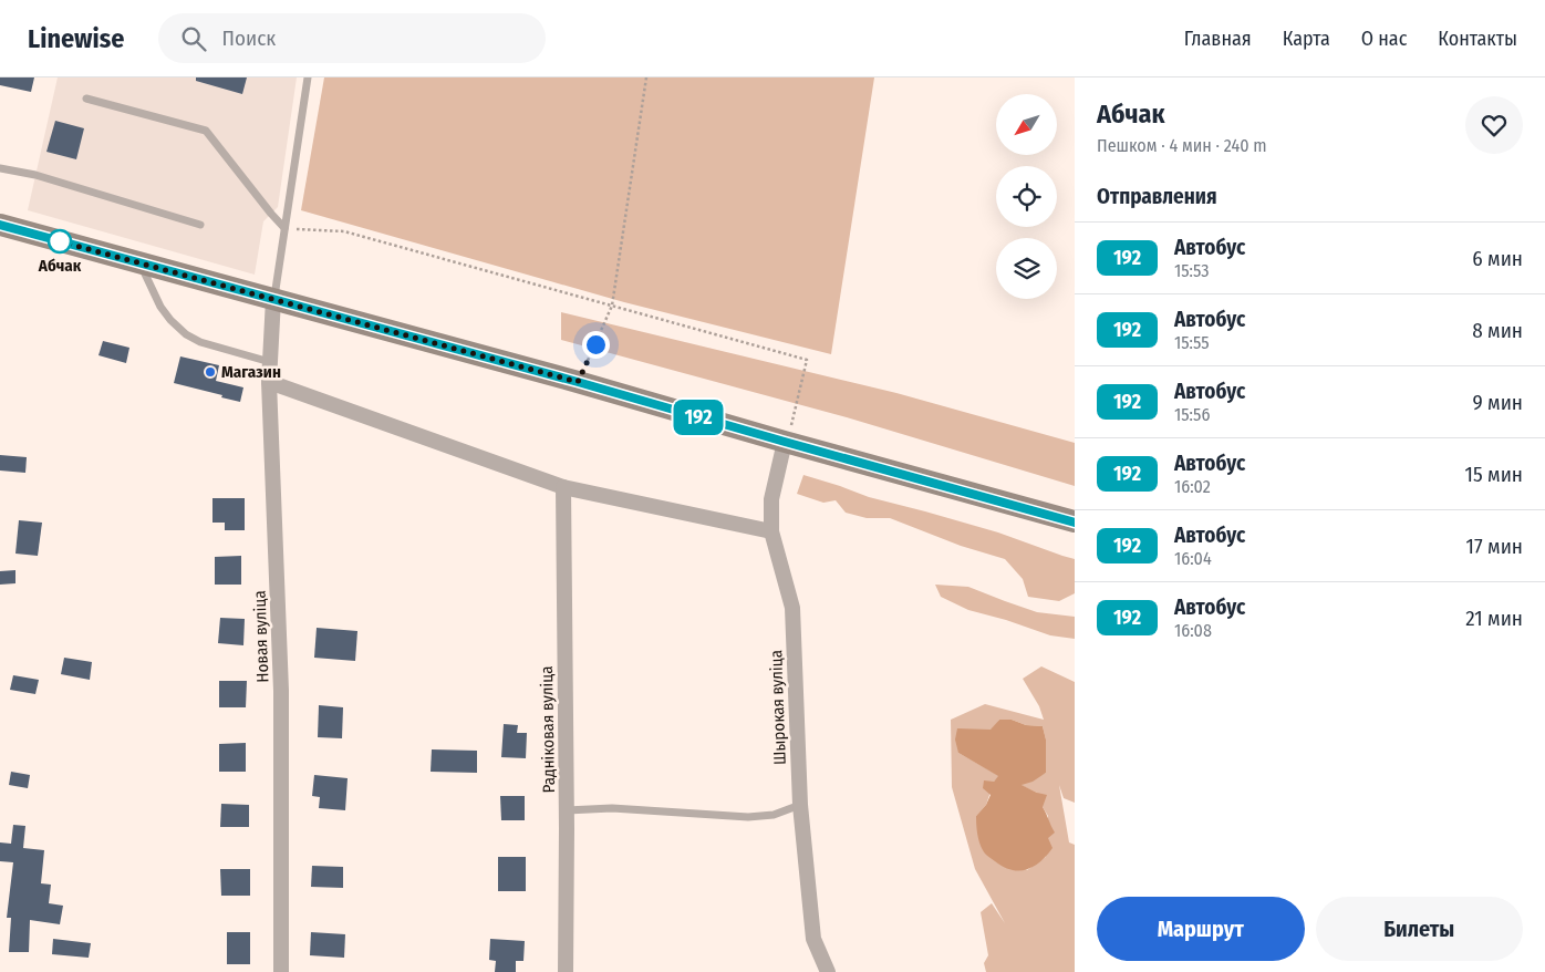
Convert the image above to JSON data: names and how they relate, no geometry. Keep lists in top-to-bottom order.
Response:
{
  "streets": {
    "street": ["Новая вуліца", "Шырокая вуліца", "Радніковая вуліца"]
  },
  "places": ["Абчак", "Магазин"],
  "lines": ["bus line 192"],
  "north": "bottom left",
  "page": {
    "header": "Linewise",
    "search": "Поиск",
    "nav": [
      "Главная",
      "Карта",
      "О нас",
      "Контакты"
    ],
    "on_map": "192",
    "heading": [
      ["Абчак", "Пешком · 4 мин · 240 m"],
      "Отправления"
    ],
    "list": [
      {
        "mark": "192",
        "name": "Автобус",
        "note": "15:53",
        "value": "6 мин"
      },
      {
        "mark": "192",
        "name": "Автобус",
        "note": "15:55",
        "value": "8 мин"
      },
      {
        "mark": "192",
        "name": "Автобус",
        "note": "15:56",
        "value": "9 мин"
      },
      {
        "mark": "192",
        "name": "Автобус",
        "note": "16:02",
        "value": "15 мин"
      },
      {
        "mark": "192",
        "name": "Автобус",
        "note": "16:04",
        "value": "17 мин"
      },
      {
        "mark": "192",
        "name": "Автобус",
        "note": "16:08",
        "value": "21 мин"
      }
    ],
    "buttons": ["Маршрут", "Билеты"]
  }
}
